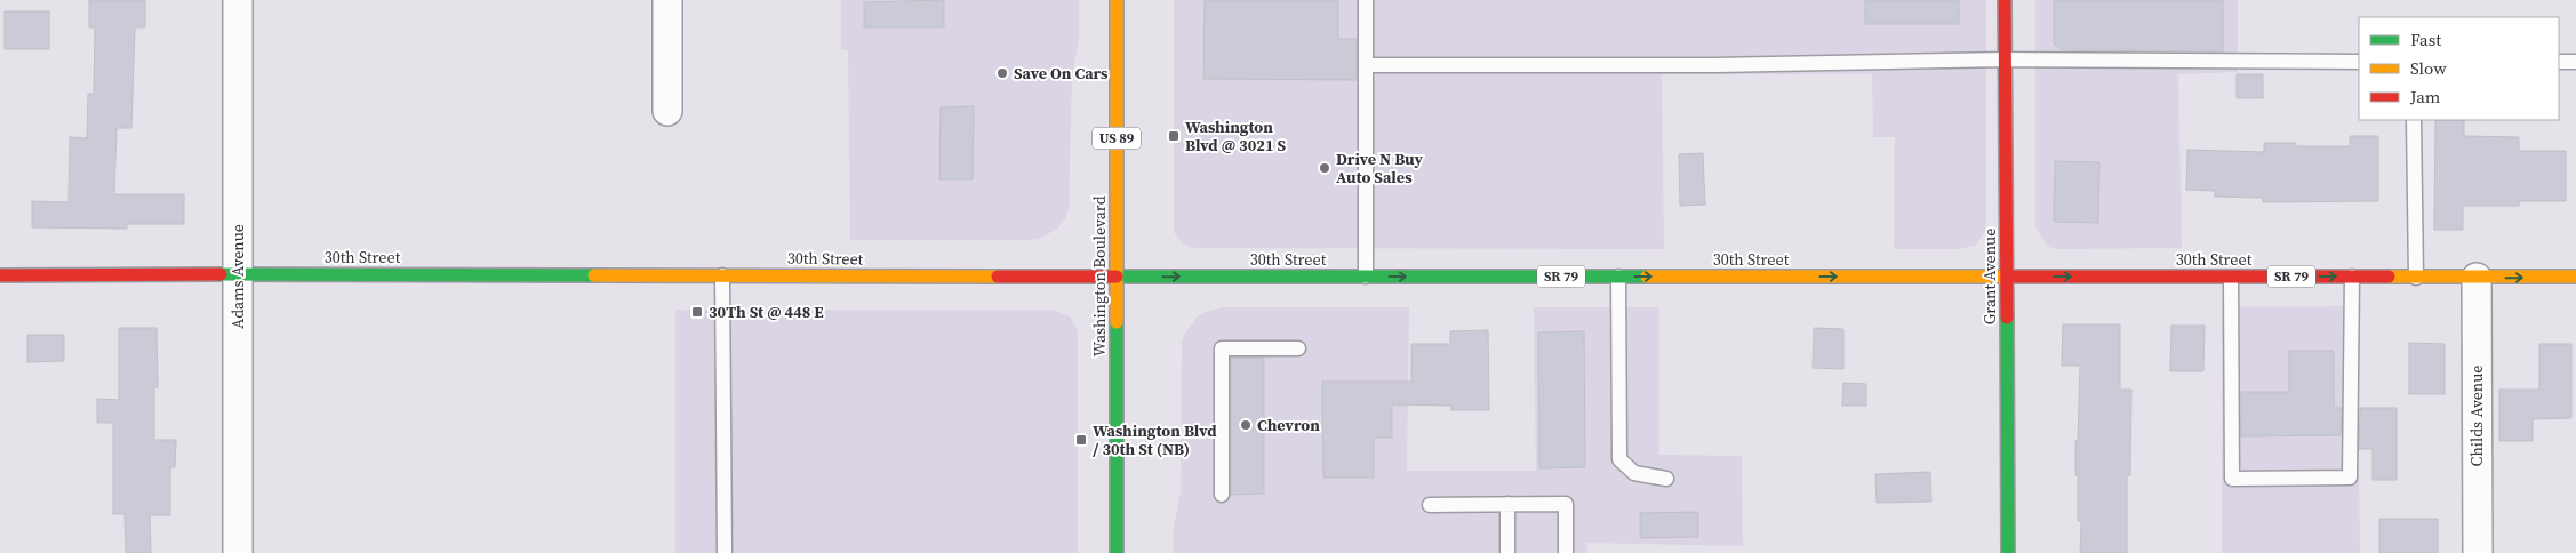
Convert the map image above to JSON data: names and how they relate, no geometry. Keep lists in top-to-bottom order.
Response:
{
  "streets": {
    "main road": [
      "US 89",
      "30th Street",
      "Washington Boulevard",
      "SR 79",
      "Grant Avenue"
    ],
    "street": ["Adams Avenue", "Childs Avenue"]
  },
  "crossings": [
    ["30th Street", "Adams Avenue"],
    ["30th Street", "Washington Boulevard"],
    ["30th Street", "Grant Avenue"],
    ["30th Street", "Childs Avenue"]
  ],
  "one_way": ["30th Street"],
  "places": {
    "other": ["Save On Cars", "Drive N Buy Auto Sales", "Chevron"],
    "transit": ["Washington Blvd @ 3021 S", "30Th St @ 448 E", "Washington Blvd / 30th St (NB)"]
  },
  "legend": ["Fast", "Slow", "Jam"]
}
